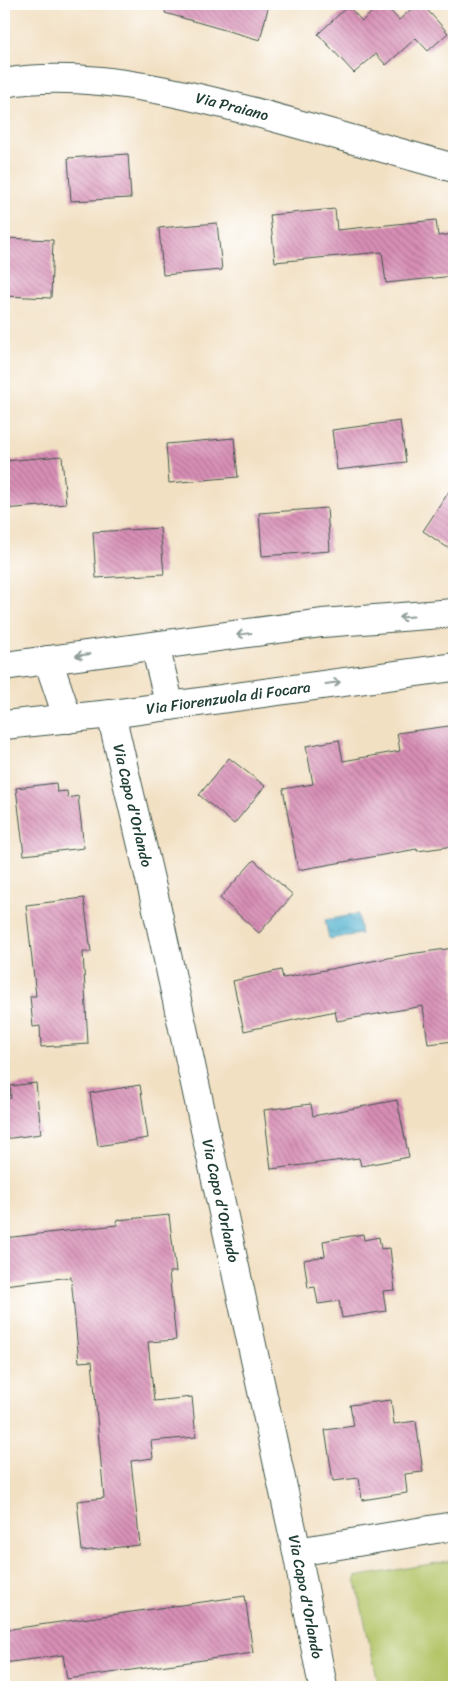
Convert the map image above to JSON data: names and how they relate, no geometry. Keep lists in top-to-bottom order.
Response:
{
  "streets": {
    "street": ["Via Praiano", "Via Fiorenzuola di Focara", "Via Capo d'Orlando"]
  },
  "crossings": [
    ["Via Fiorenzuola di Focara", "Via Capo d'Orlando"]
  ]
}
